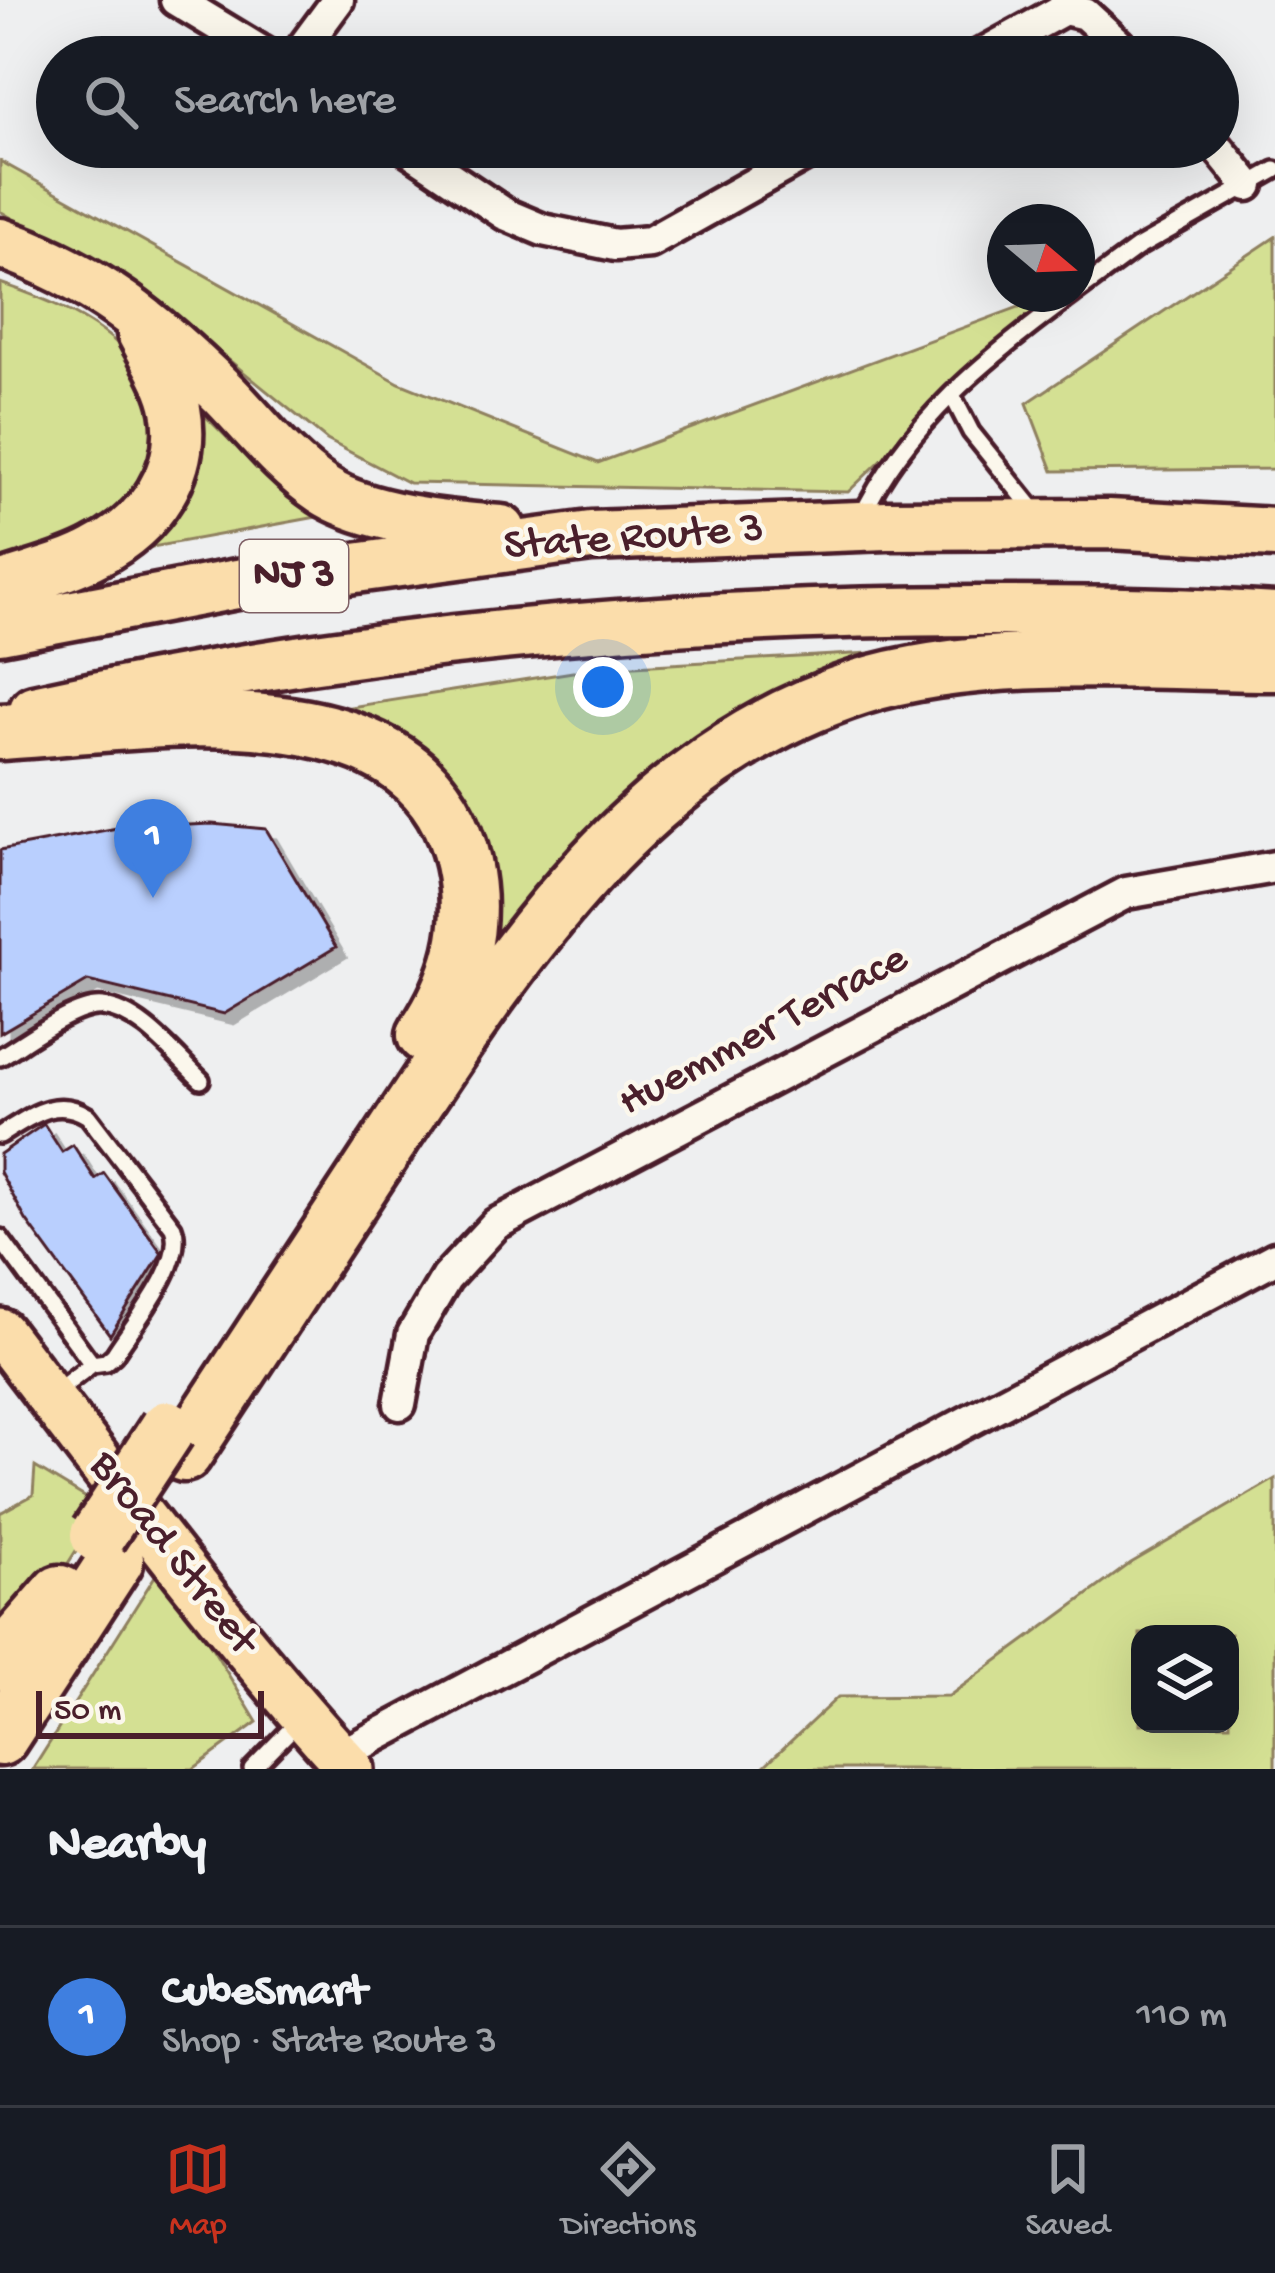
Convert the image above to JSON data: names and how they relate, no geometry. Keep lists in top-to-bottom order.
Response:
{
  "streets": {
    "highway": ["State Route 3", "NJ 3"],
    "main road": ["Broad Street"],
    "street": ["Huemmer Terrace"]
  },
  "scale_bar": "50 m",
  "north": "right",
  "page": {
    "search": "Search here",
    "pins": "1",
    "scale": "50 m",
    "heading": "Nearby",
    "list": [
      {
        "mark": "1",
        "name": "CubeSmart",
        "note": "Shop · State Route 3",
        "value": "110 m"
      }
    ],
    "nav": ["Map", "Directions", "Saved"]
  }
}
